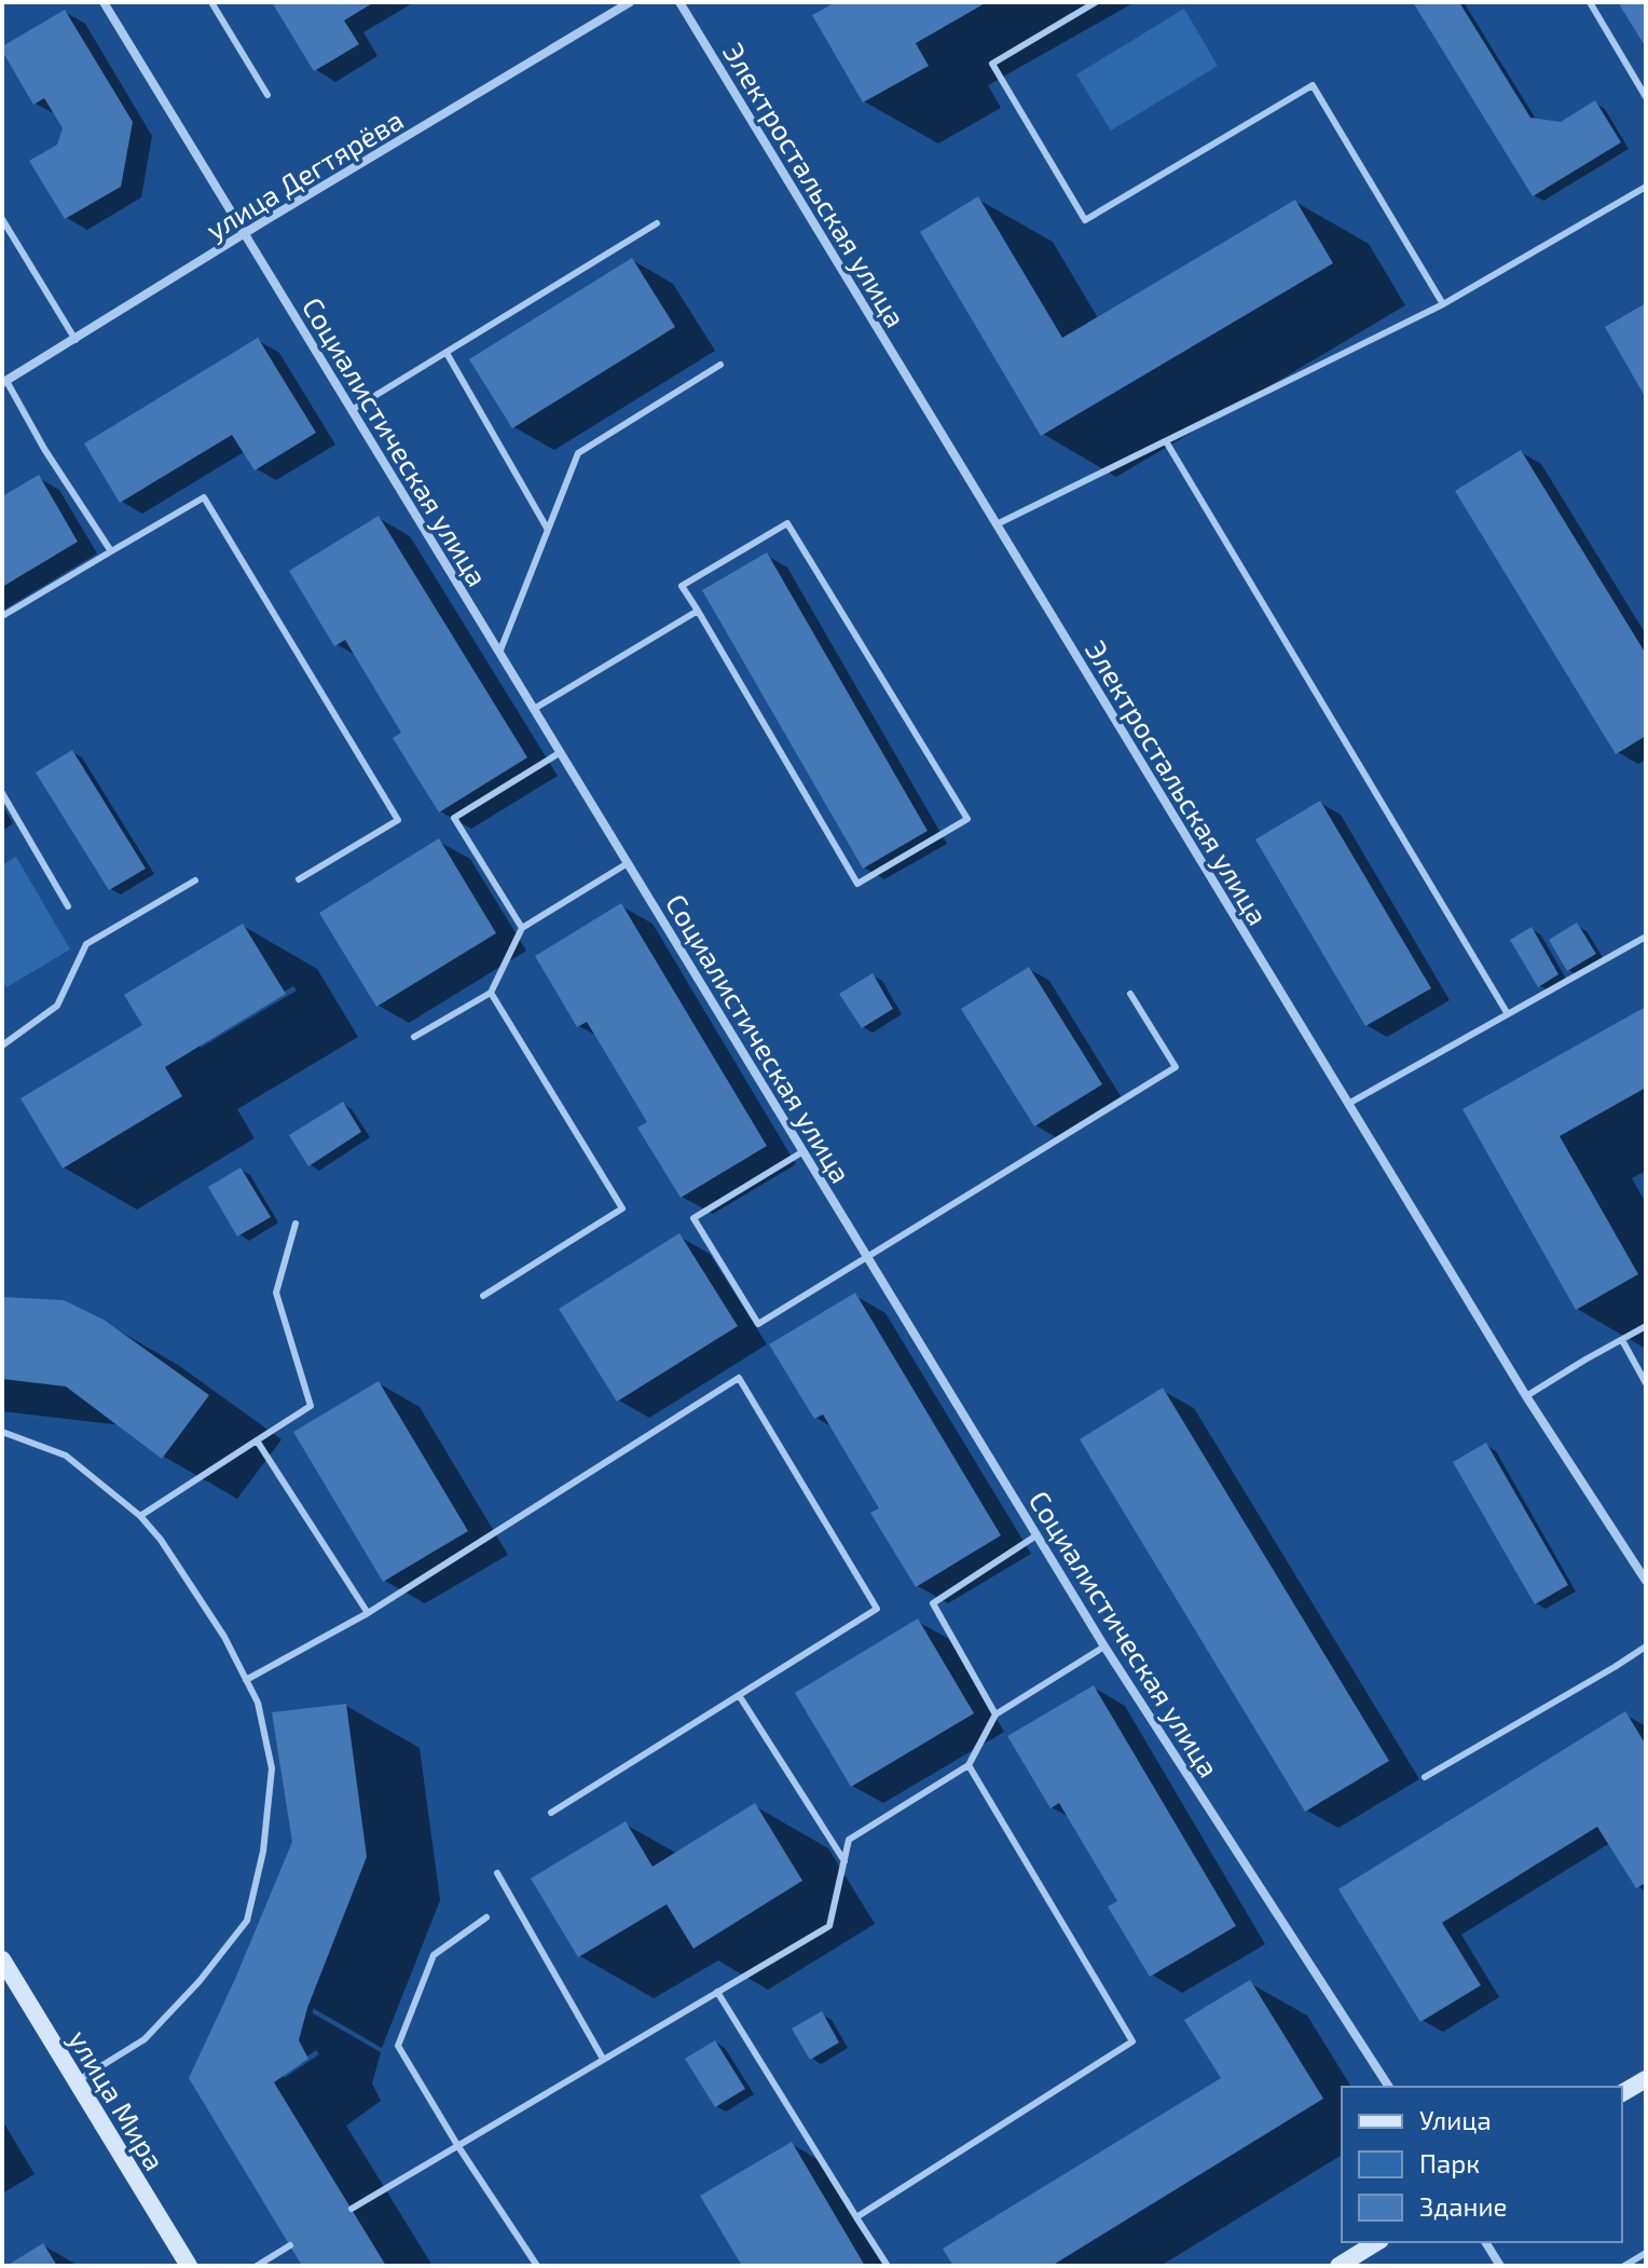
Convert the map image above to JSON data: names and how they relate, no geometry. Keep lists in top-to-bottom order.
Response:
{
  "streets": {
    "main road": ["улица Мира"],
    "street": ["улица Дегтярёва", "Электростальская улица", "Социалистическая улица"]
  },
  "crossings": [
    ["улица Дегтярёва", "Социалистическая улица"]
  ],
  "legend": ["Улица", "Парк", "Здание"]
}
